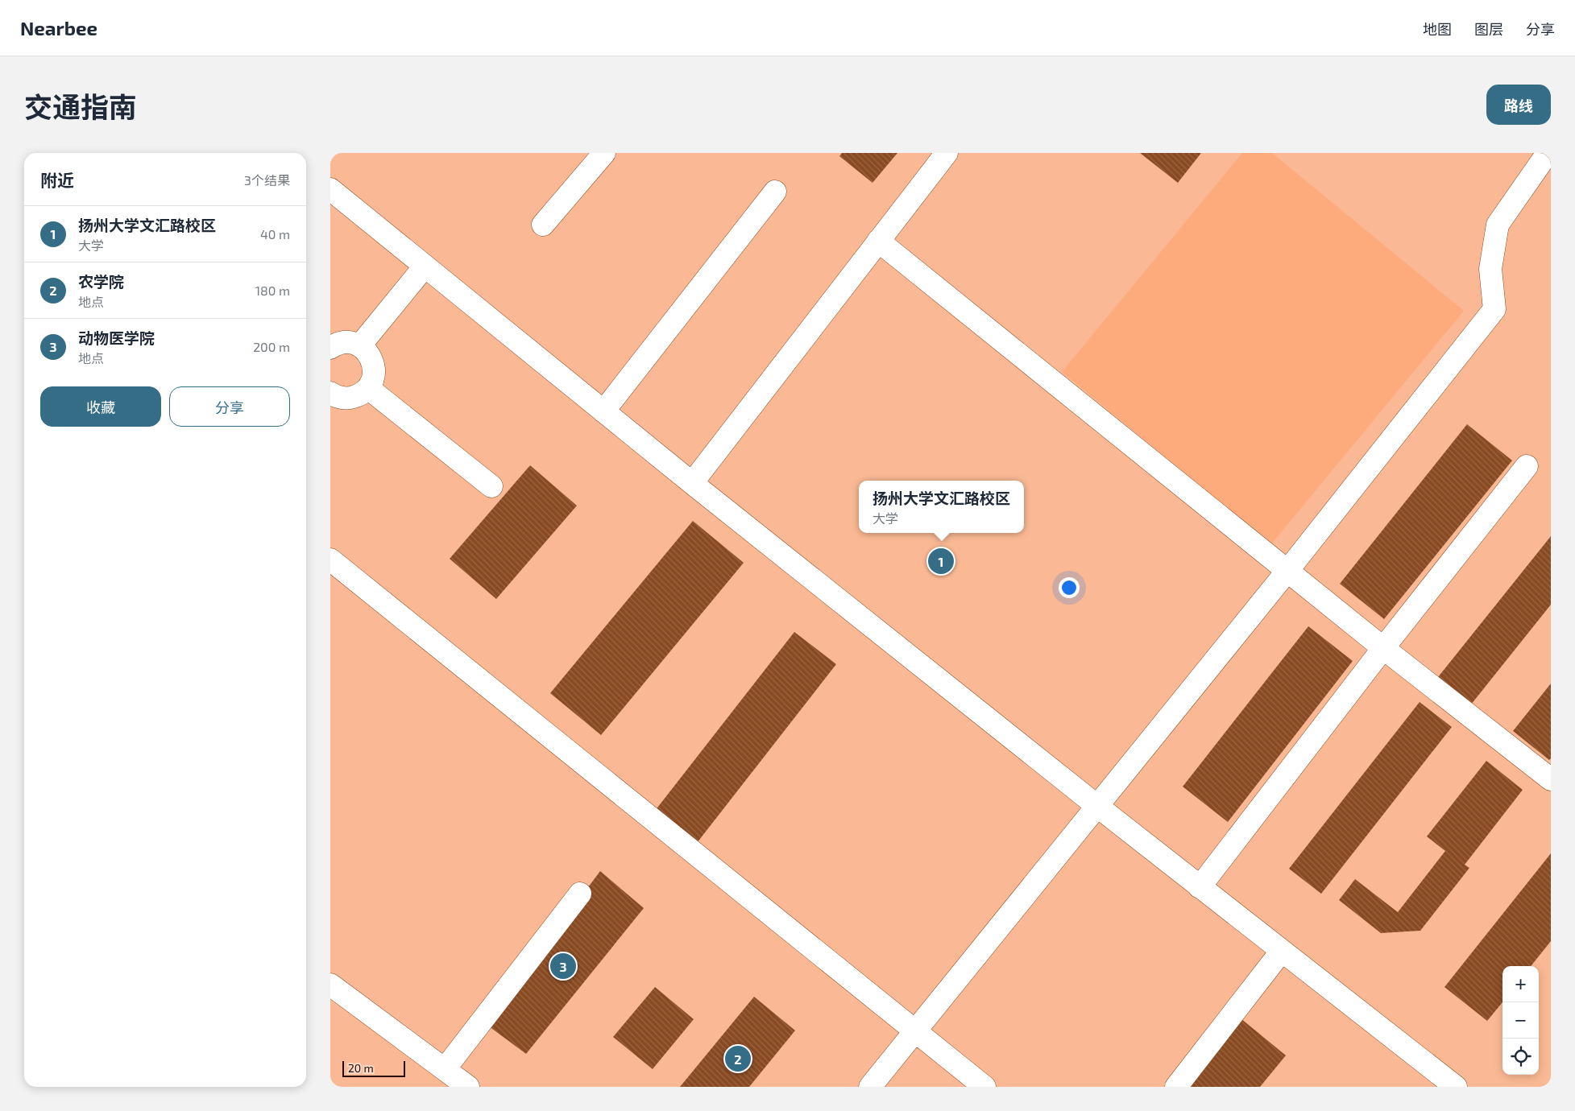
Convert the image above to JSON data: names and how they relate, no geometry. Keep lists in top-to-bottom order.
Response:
{
  "scale_bar": "20 m",
  "page": {
    "header": "Nearbee",
    "nav": ["地图", "图层", "分享"],
    "title": "交通指南",
    "buttons": [
      "路线",
      ["收藏", "分享"]
    ],
    "heading": ["附近", "3个结果"],
    "list": [
      {
        "mark": "1",
        "name": "扬州大学文汇路校区",
        "note": "大学",
        "value": "40 m"
      },
      {
        "mark": "2",
        "name": "农学院",
        "note": "地点",
        "value": "180 m"
      },
      {
        "mark": "3",
        "name": "动物医学院",
        "note": "地点",
        "value": "200 m"
      }
    ],
    "popup": ["扬州大学文汇路校区", "大学"],
    "pins": ["1", "3", "2"],
    "map_buttons": ["+", "−"],
    "scale": "20 m"
  }
}
